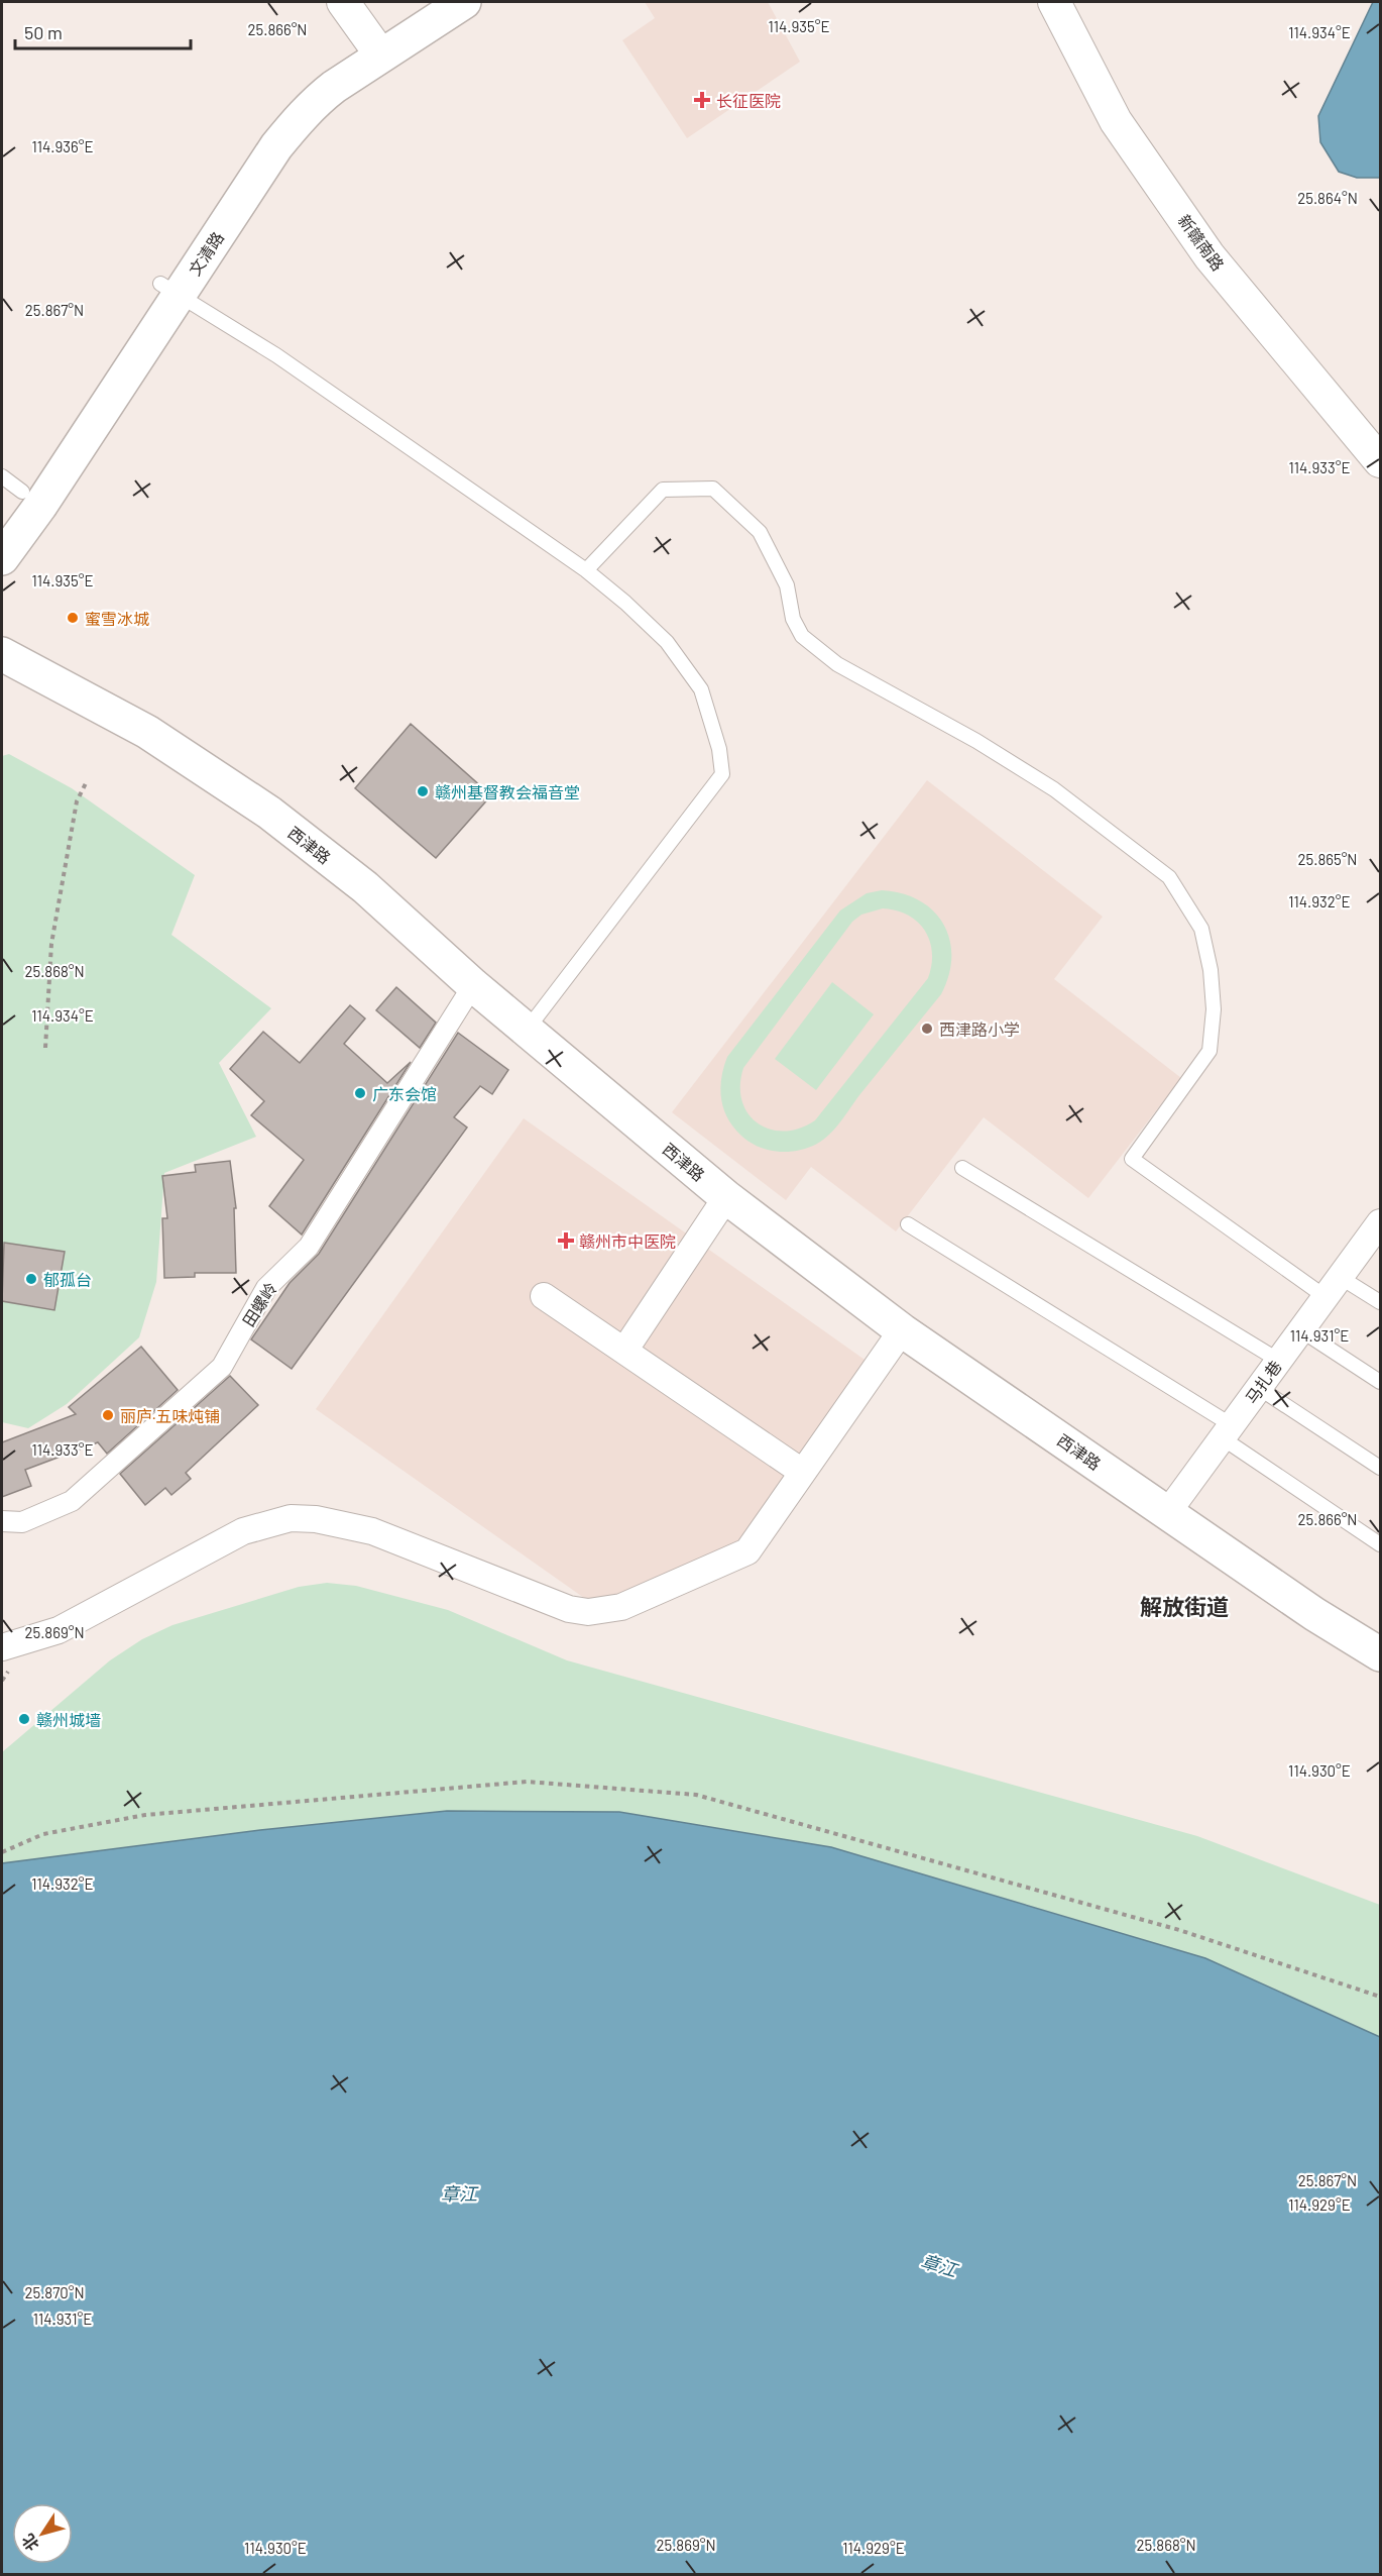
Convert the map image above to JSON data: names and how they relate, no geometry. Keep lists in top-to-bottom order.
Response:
{
  "streets": {
    "main road": ["文清路", "西津路"],
    "street": ["新赣南路", "田螺岭", "马扎巷"]
  },
  "crossings": [
    ["西津路", "田螺岭"],
    ["西津路", "马扎巷"]
  ],
  "districts": ["解放街道"],
  "water": ["章江"],
  "places": {
    "health": ["长征医院", "赣州市中医院"],
    "other": [
      "蜜雪冰城",
      "赣州基督教会福音堂",
      "西津路小学",
      "广东会馆",
      "郁孤台",
      "丽庐·五味炖铺",
      "赣州城墙"
    ]
  },
  "scale_bar": "50 m",
  "north": "bottom left",
  "coordinates": [
    "114.935°E",
    "25.866°N",
    "114.934°E",
    "114.936°E",
    "25.864°N",
    "25.867°N",
    "114.933°E",
    "25.865°N",
    "114.932°E",
    "25.868°N",
    "114.931°E",
    "25.869°N",
    "114.930°E",
    "114.929°E",
    "25.870°N"
  ]
}
